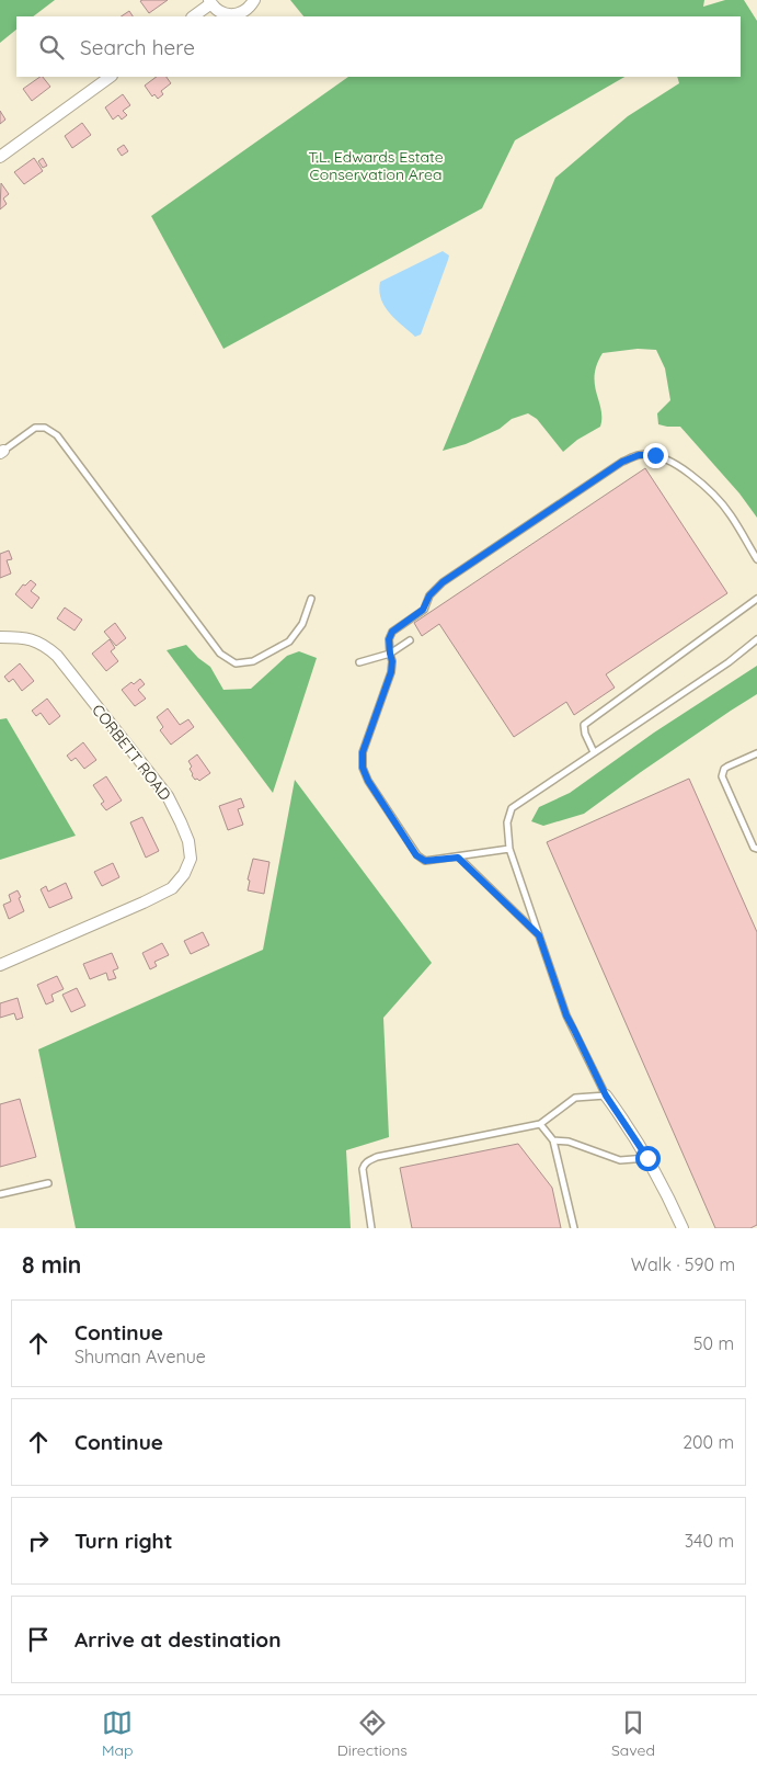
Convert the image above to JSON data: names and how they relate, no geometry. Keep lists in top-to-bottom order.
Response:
{
  "streets": {
    "street": ["CORBETT ROAD"]
  },
  "parks": ["T.L. Edwards Estate Conservation Area"],
  "page": {
    "search": "Search here",
    "heading": ["8 min", "Walk · 590 m"],
    "list": [
      ["Continue", "Shuman Avenue", "50 m"],
      ["Continue", "200 m"],
      ["Turn right", "340 m"],
      "Arrive at destination"
    ],
    "nav": ["Map", "Directions", "Saved"]
  }
}
